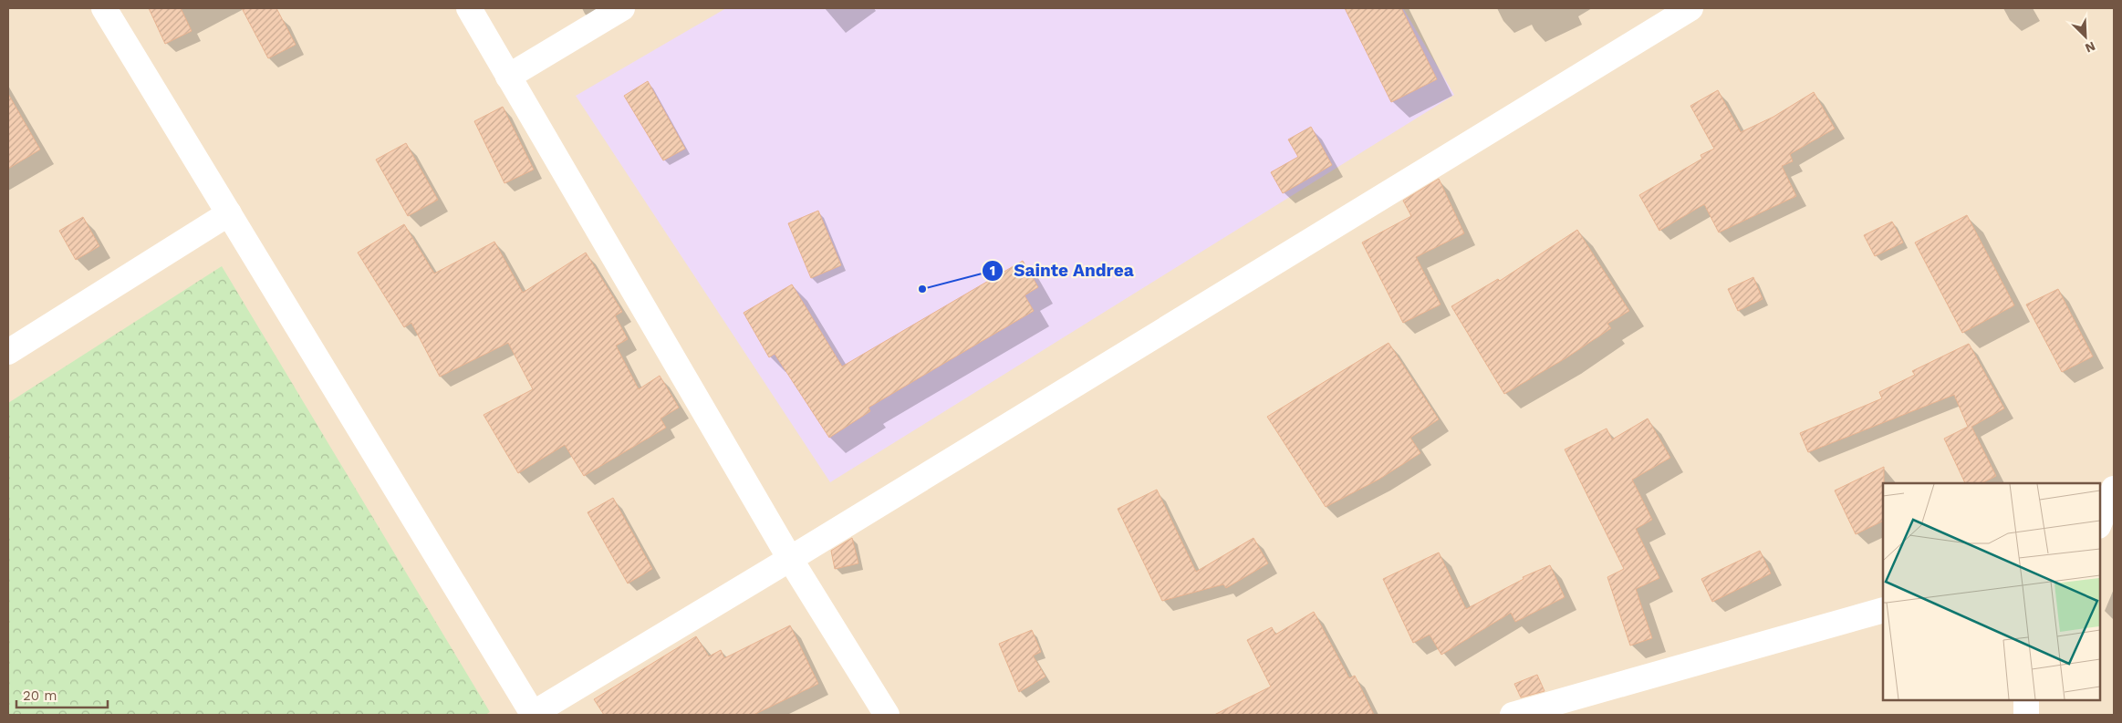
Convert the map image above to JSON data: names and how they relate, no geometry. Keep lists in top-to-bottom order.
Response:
{
  "places": ["Sainte Andrea"],
  "scale_bar": "20 m",
  "north": "bottom right"
}
